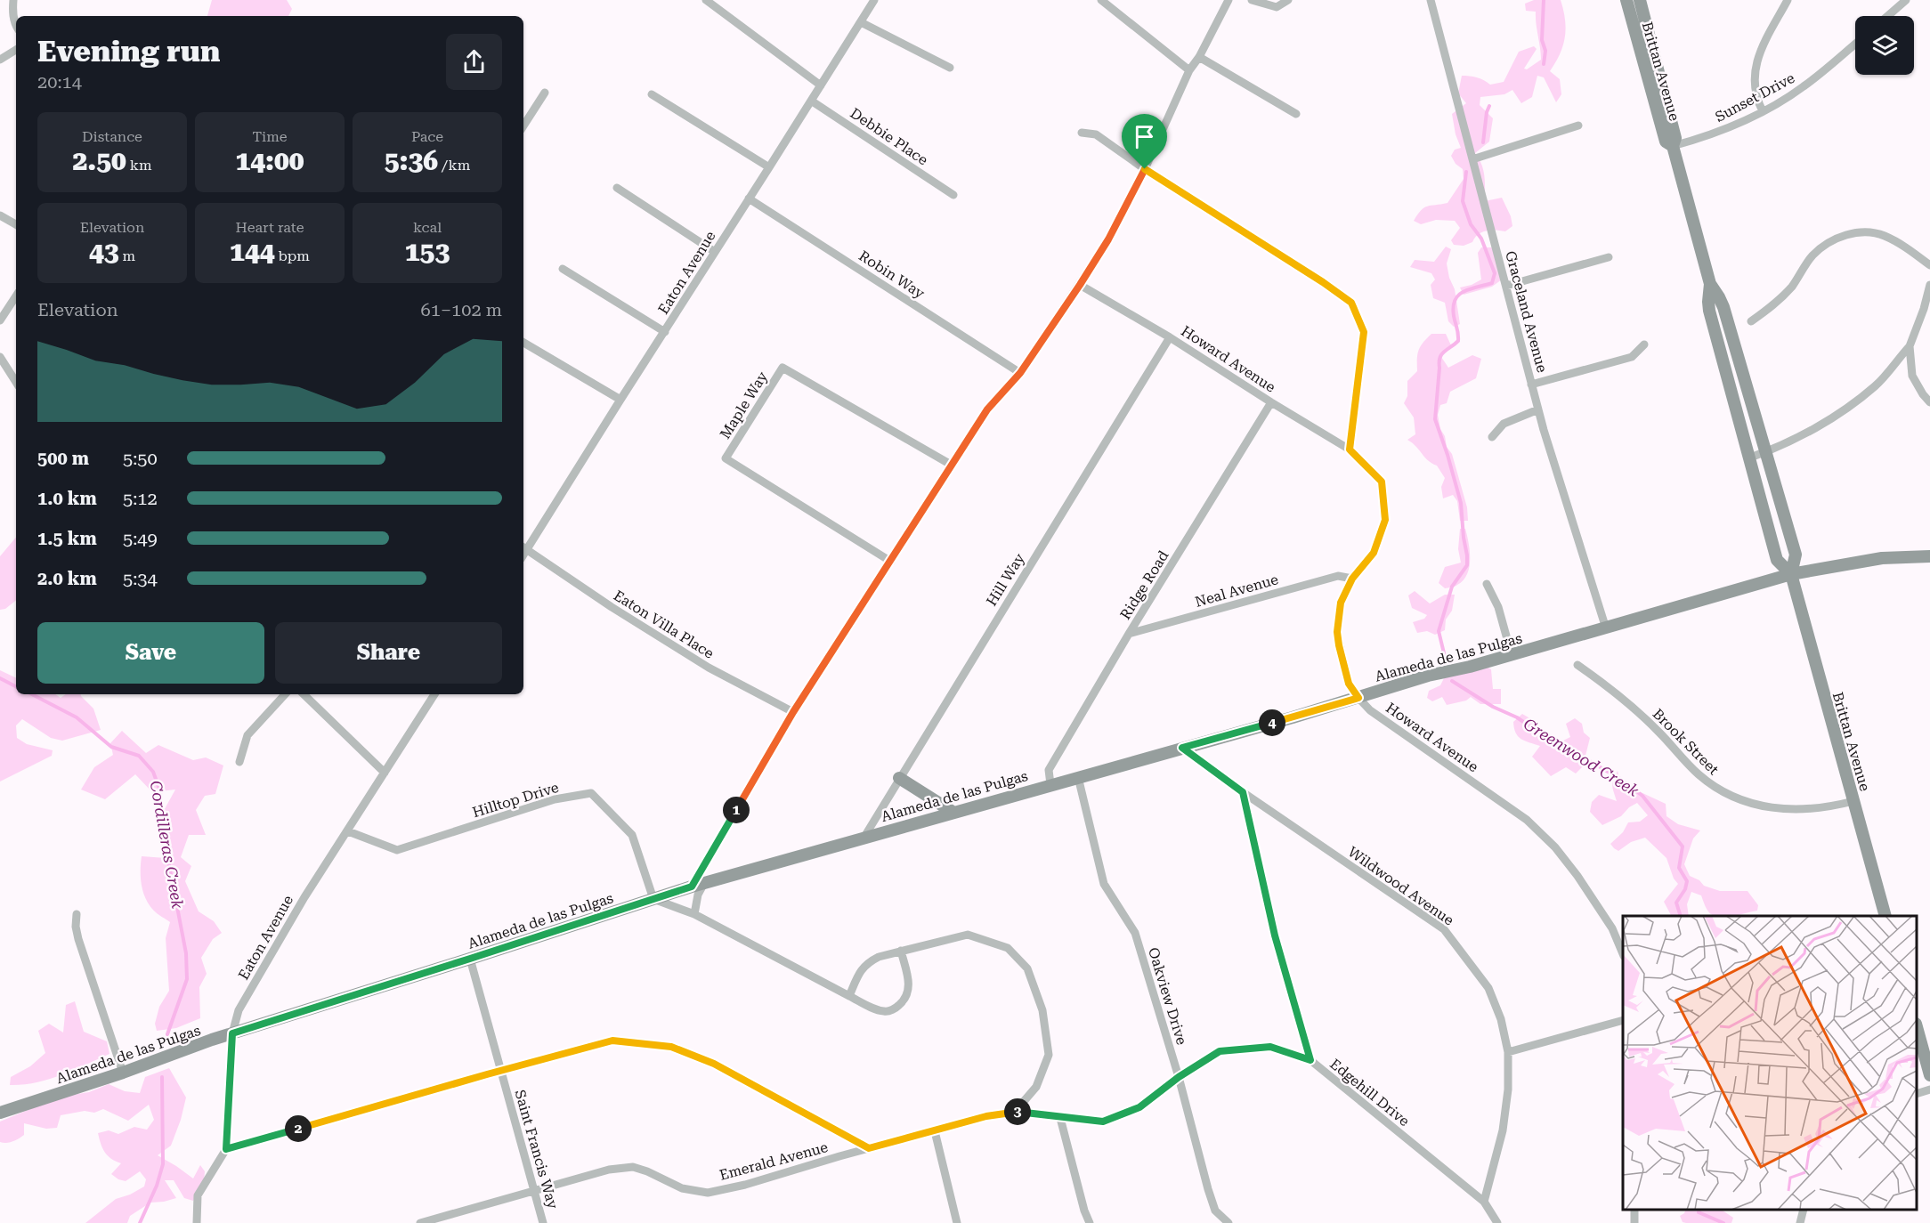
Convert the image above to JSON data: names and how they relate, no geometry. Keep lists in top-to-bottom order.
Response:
{
  "streets": {
    "main road": ["Brittan Avenue", "Alameda de las Pulgas"],
    "street": [
      "Sunset Drive",
      "Debbie Place",
      "Eaton Avenue",
      "Robin Way",
      "Graceland Avenue",
      "Howard Avenue",
      "Maple Way",
      "Hill Way",
      "Ridge Road",
      "Neal Avenue",
      "Eaton Villa Place",
      "Brook Street",
      "Hilltop Drive",
      "Wildwood Avenue",
      "Oakview Drive",
      "Edgehill Drive",
      "Saint Francis Way",
      "Emerald Avenue"
    ]
  },
  "crossings": [
    ["Brittan Avenue", "Sunset Drive"],
    ["Brittan Avenue", "Alameda de las Pulgas"],
    ["Brittan Avenue", "Brook Street"],
    ["Debbie Place", "Eaton Avenue"],
    ["Eaton Avenue", "Robin Way"],
    ["Eaton Avenue", "Eaton Villa Place"],
    ["Eaton Avenue", "Alameda de las Pulgas"],
    ["Eaton Avenue", "Hilltop Drive"],
    ["Graceland Avenue", "Alameda de las Pulgas"],
    ["Howard Avenue", "Hill Way"],
    ["Howard Avenue", "Ridge Road"],
    ["Howard Avenue", "Neal Avenue"],
    ["Howard Avenue", "Alameda de las Pulgas"],
    ["Hill Way", "Alameda de las Pulgas"],
    ["Ridge Road", "Neal Avenue"],
    ["Ridge Road", "Alameda de las Pulgas"],
    ["Alameda de las Pulgas", "Hilltop Drive"],
    ["Alameda de las Pulgas", "Wildwood Avenue"],
    ["Alameda de las Pulgas", "Oakview Drive"],
    ["Alameda de las Pulgas", "Saint Francis Way"],
    ["Wildwood Avenue", "Edgehill Drive"],
    ["Oakview Drive", "Emerald Avenue"],
    ["Edgehill Drive", "Emerald Avenue"],
    ["Saint Francis Way", "Emerald Avenue"]
  ],
  "water": ["Greenwood Creek", "Cordilleras Creek"],
  "page": {
    "heading": ["Evening run", "20:14"],
    "stats": [
      ["Distance", "2.50 km"],
      ["Time", "14:00"],
      ["Pace", "5:36 /km"],
      ["Elevation", "43 m"],
      ["Heart rate", "144 bpm"],
      ["kcal", "153"]
    ],
    "chart": ["Elevation", "61–102 m"],
    "list": [
      {
        "name": "500 m",
        "note": "5:50"
      },
      {
        "name": "1.0 km",
        "note": "5:12"
      },
      {
        "name": "1.5 km",
        "note": "5:49"
      },
      {
        "name": "2.0 km",
        "note": "5:34"
      }
    ],
    "buttons": ["Save", "Share"],
    "pins": [
      "4",
      "1",
      "3",
      "2"
    ]
  }
}
